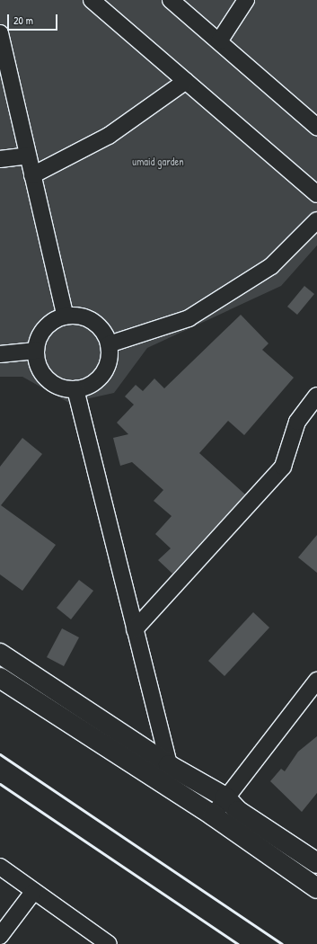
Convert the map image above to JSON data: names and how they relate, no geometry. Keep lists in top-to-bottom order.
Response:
{
  "parks": ["umaid garden"],
  "scale_bar": "20 m"
}
